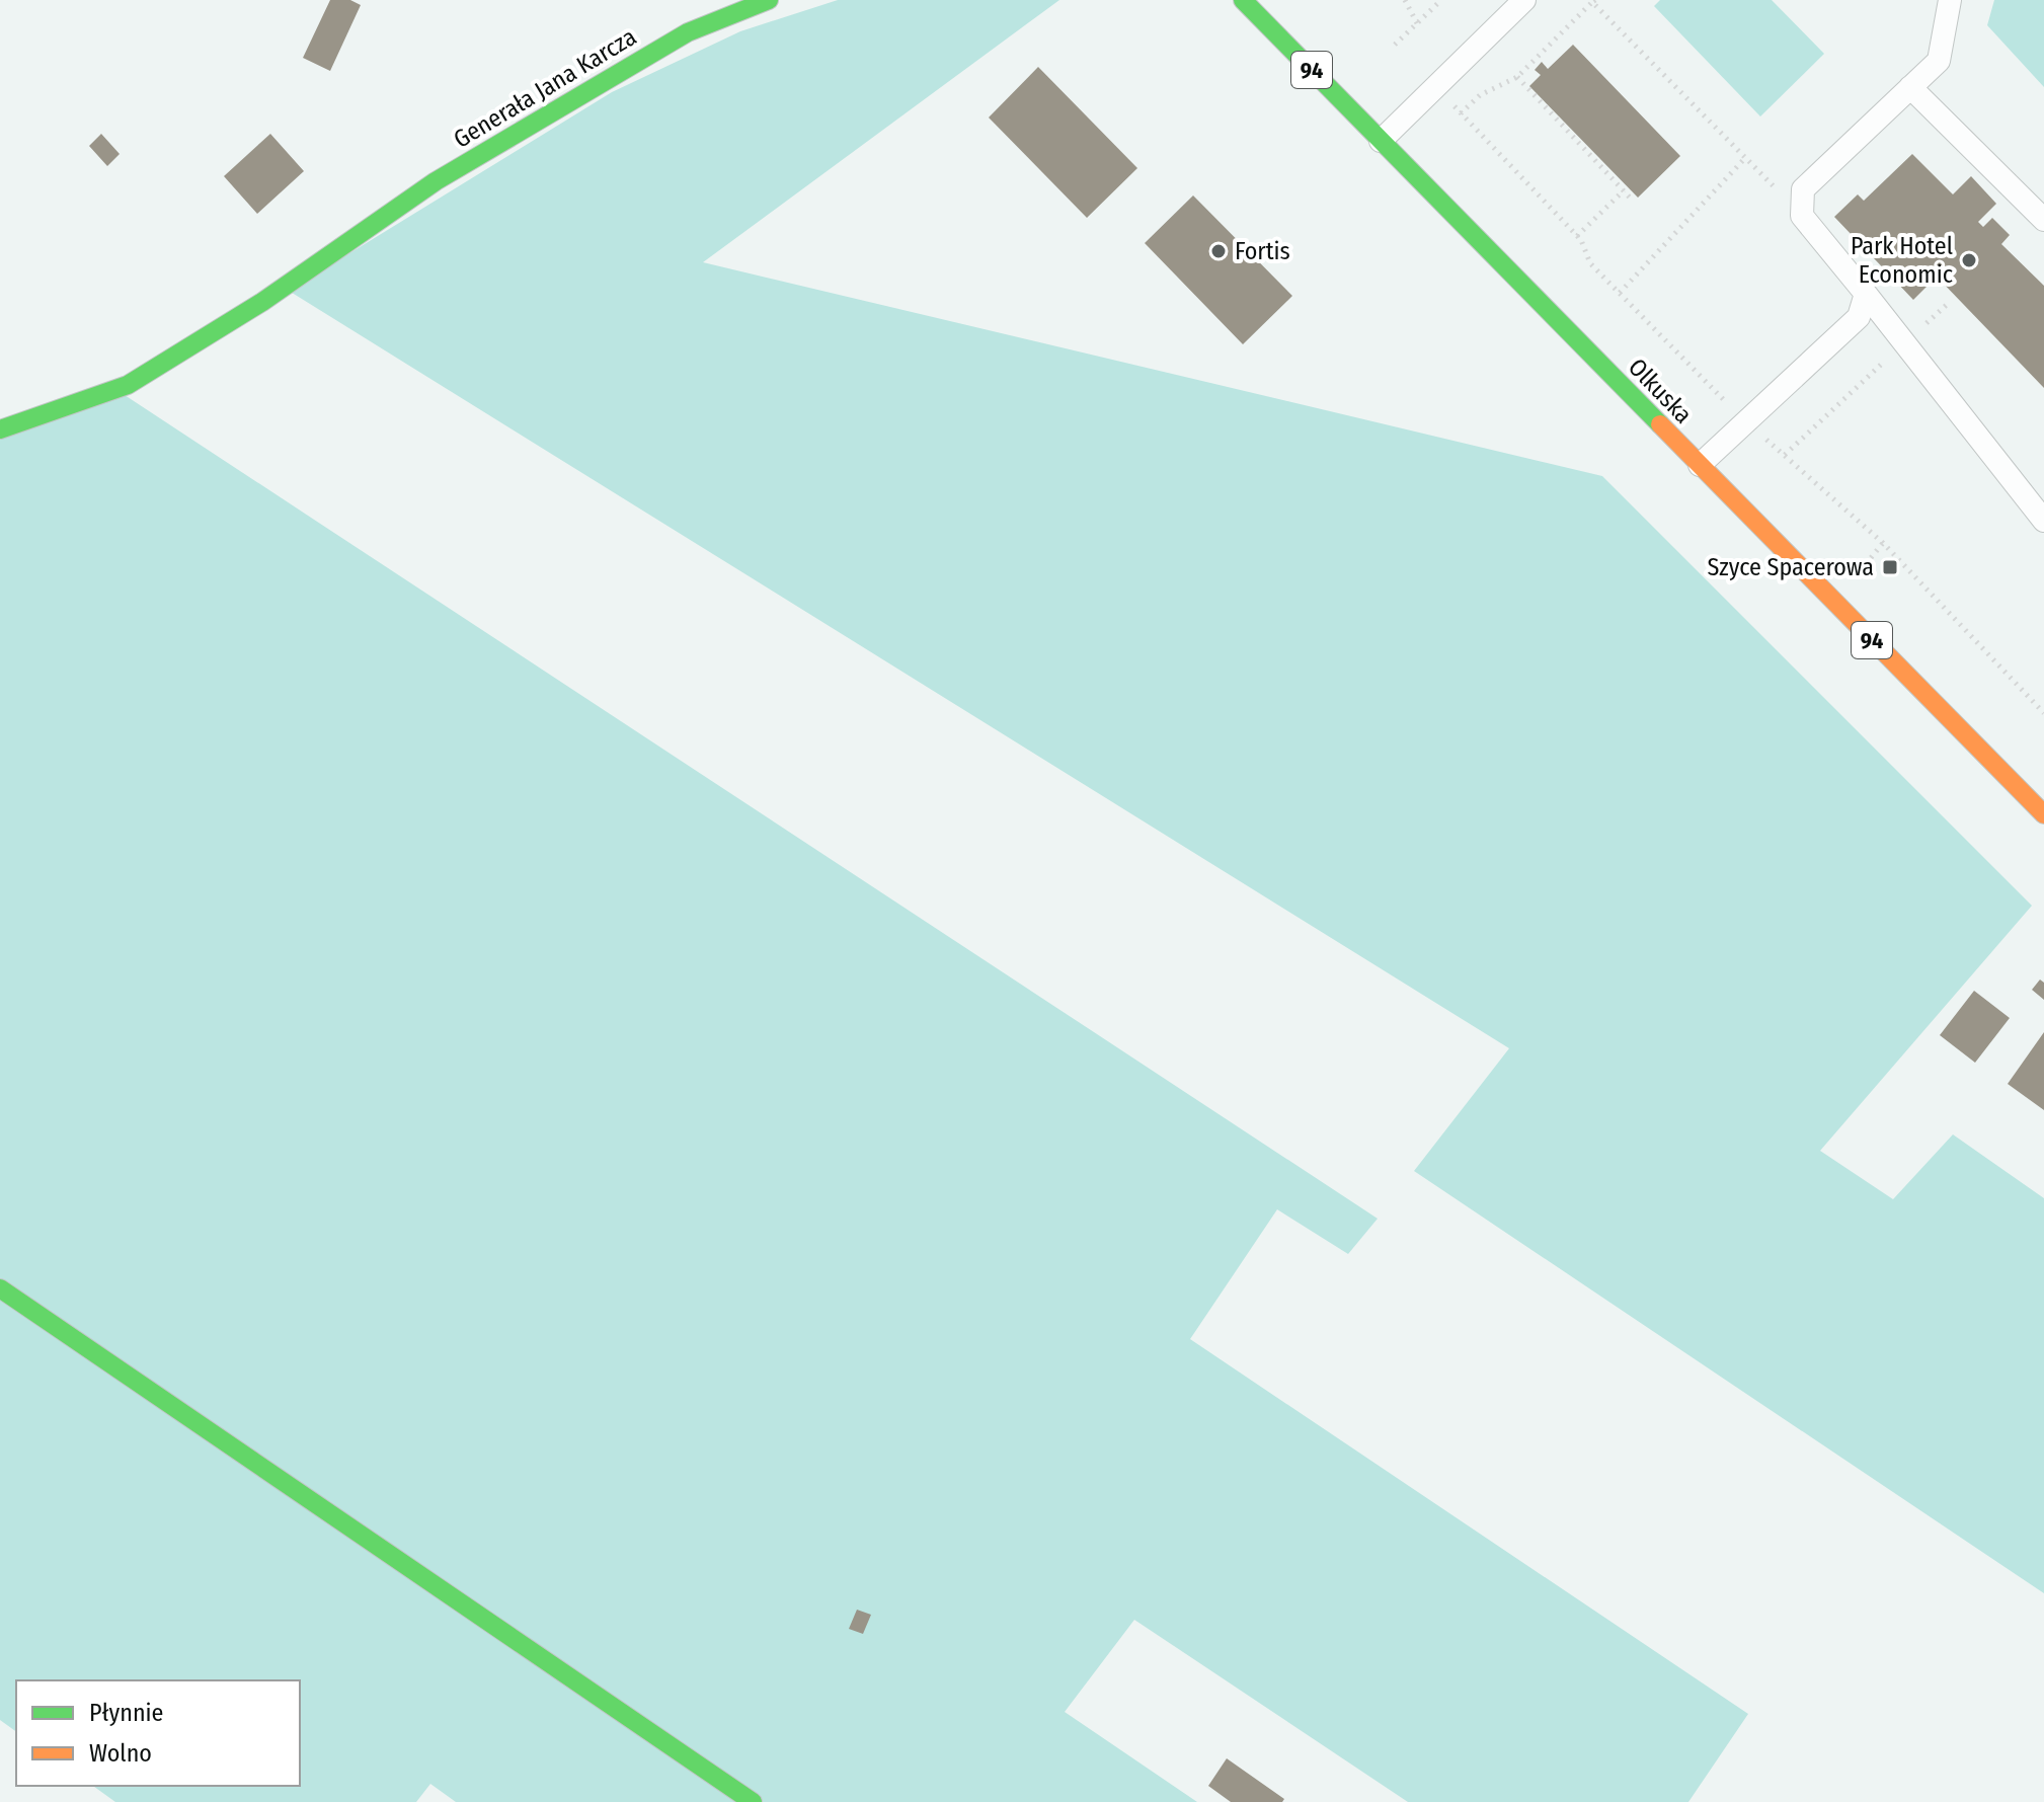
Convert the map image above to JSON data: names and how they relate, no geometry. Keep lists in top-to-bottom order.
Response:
{
  "streets": {
    "street": ["94", "Generała Jana Karcza", "Olkuska"]
  },
  "places": {
    "other": ["Fortis", "Park Hotel Economic"],
    "transit": ["Szyce Spacerowa"]
  },
  "legend": ["Płynnie", "Wolno"]
}
